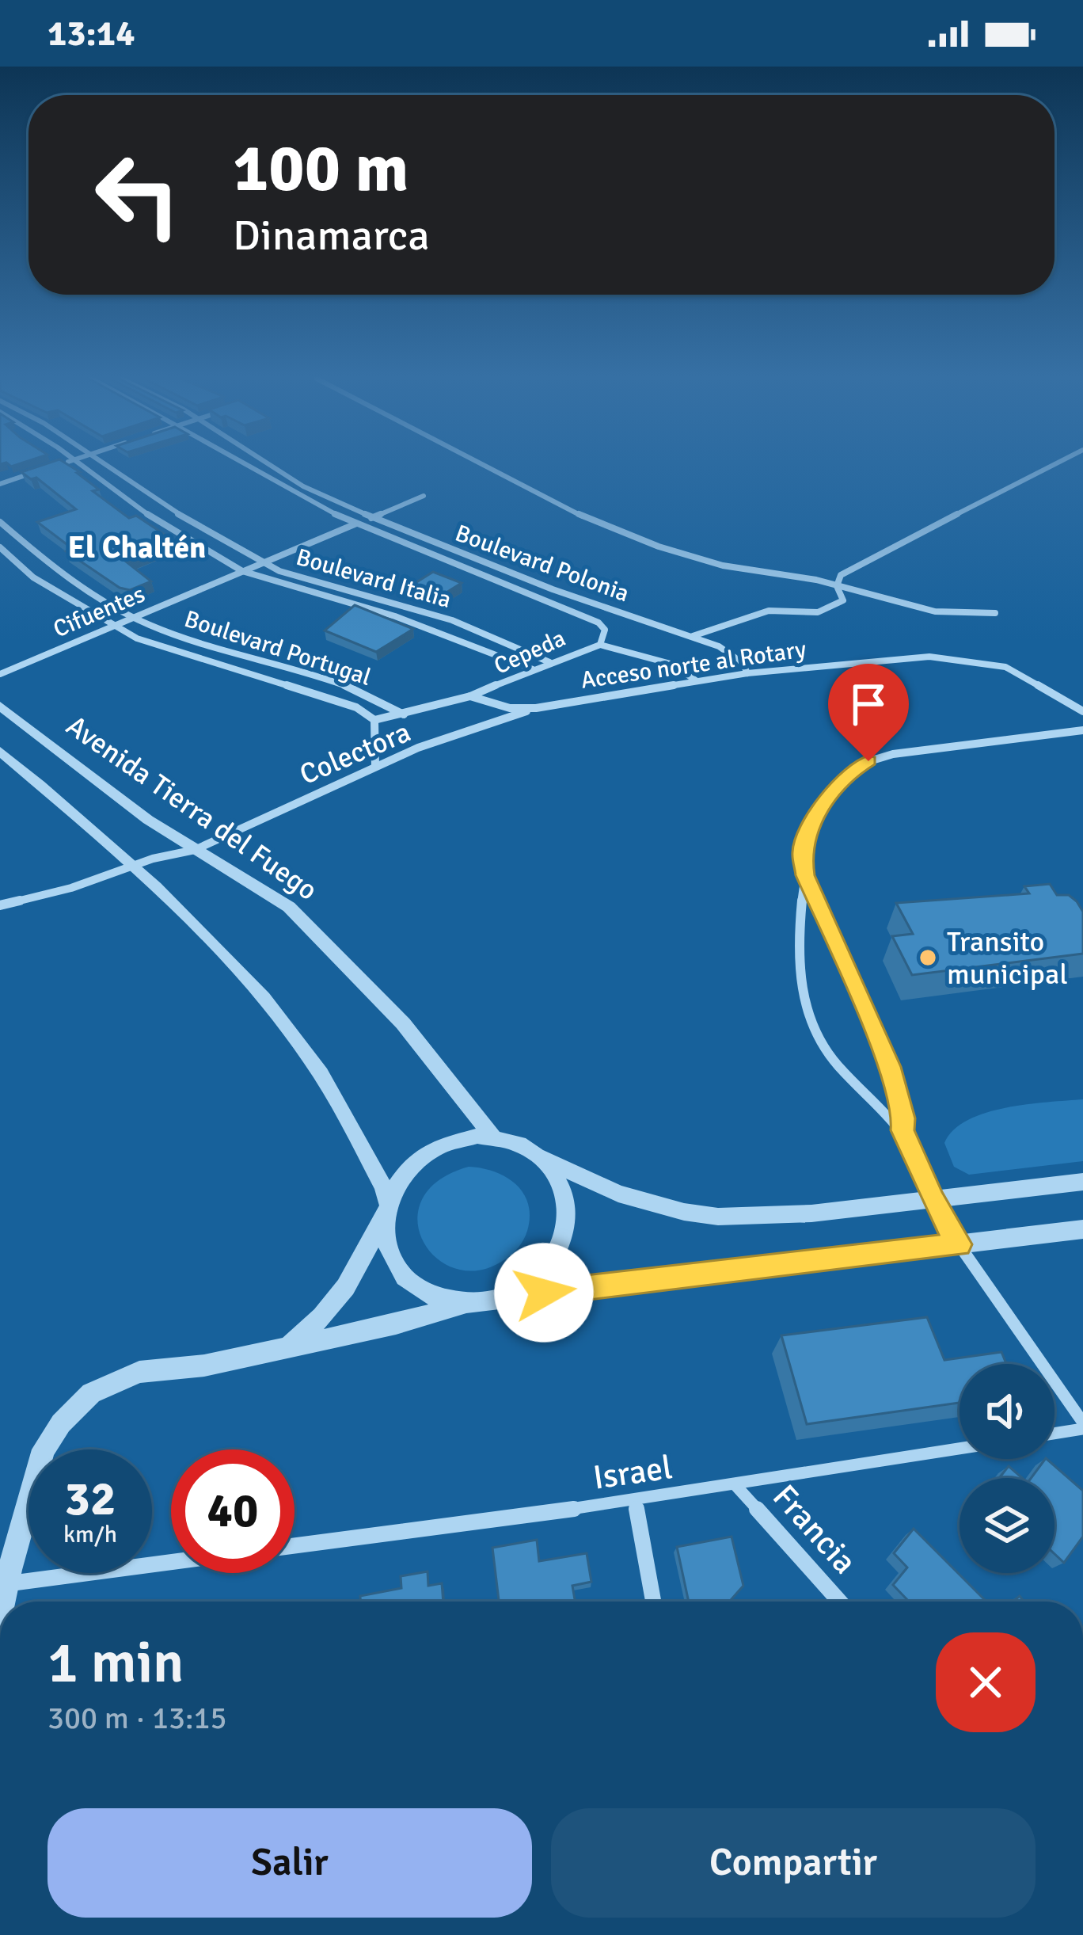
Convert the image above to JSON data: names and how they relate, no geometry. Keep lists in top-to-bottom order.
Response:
{
  "streets": {
    "street": [
      "Boulevard Polonia",
      "Boulevard Italia",
      "Cifuentes",
      "Boulevard Portugal",
      "Cepeda",
      "Acceso norte al Rotary",
      "Colectora",
      "Avenida Tierra del Fuego",
      "Israel",
      "Francia"
    ]
  },
  "crossings": [
    ["Boulevard Polonia", "Cifuentes"],
    ["Boulevard Polonia", "Cepeda"],
    ["Boulevard Polonia", "Acceso norte al Rotary"],
    ["Boulevard Italia", "Cifuentes"],
    ["Boulevard Italia", "Cepeda"],
    ["Cifuentes", "Boulevard Portugal"],
    ["Boulevard Portugal", "Cepeda"],
    ["Cepeda", "Acceso norte al Rotary"],
    ["Acceso norte al Rotary", "Colectora"],
    ["Colectora", "Avenida Tierra del Fuego"],
    ["Israel", "Francia"]
  ],
  "districts": ["El Chaltén"],
  "places": ["Transito municipal"],
  "page": {
    "status": "13:14",
    "turn": ["100 m", "Dinamarca"],
    "speed": "32 km/h",
    "limit": "40",
    "heading": ["1 min", "300 m · 13:15"],
    "buttons": ["Salir", "Compartir"]
  }
}
